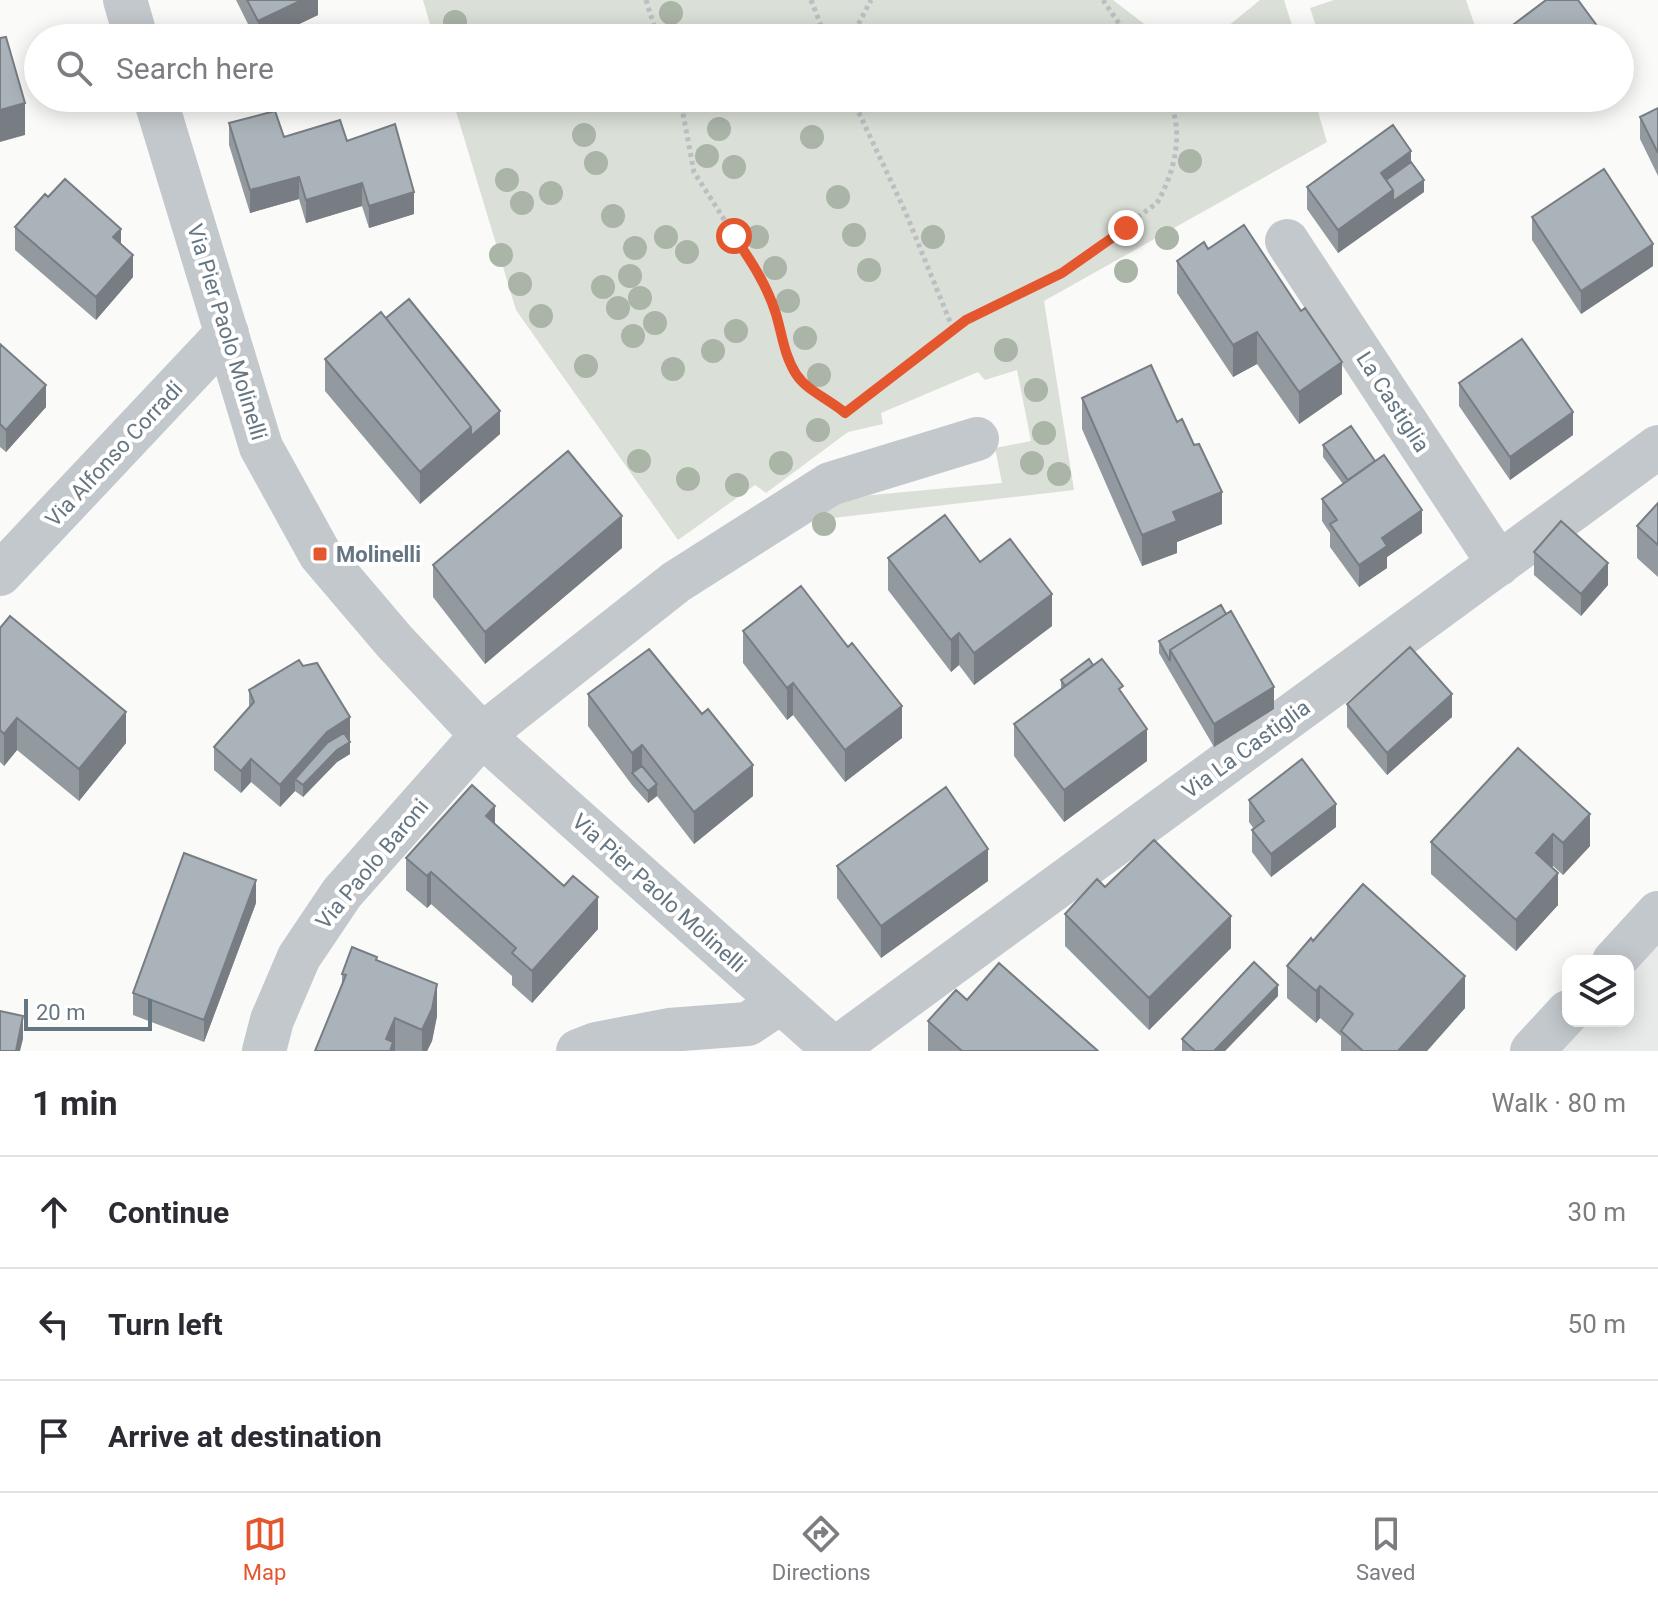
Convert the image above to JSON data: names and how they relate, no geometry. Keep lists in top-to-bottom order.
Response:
{
  "streets": {
    "street": [
      "Via Pier Paolo Molinelli",
      "La Castiglia",
      "Via Alfonso Corradi",
      "Via La Castiglia",
      "Via Paolo Baroni"
    ]
  },
  "crossings": [
    ["Via Pier Paolo Molinelli", "Via Alfonso Corradi"],
    ["Via Pier Paolo Molinelli", "Via La Castiglia"],
    ["Via Pier Paolo Molinelli", "Via Paolo Baroni"],
    ["La Castiglia", "Via La Castiglia"]
  ],
  "places": {
    "transit": ["Molinelli"]
  },
  "scale_bar": "20 m",
  "page": {
    "search": "Search here",
    "scale": "20 m",
    "heading": ["1 min", "Walk · 80 m"],
    "list": [
      ["Continue", "30 m"],
      ["Turn left", "50 m"],
      "Arrive at destination"
    ],
    "nav": ["Map", "Directions", "Saved"]
  }
}
